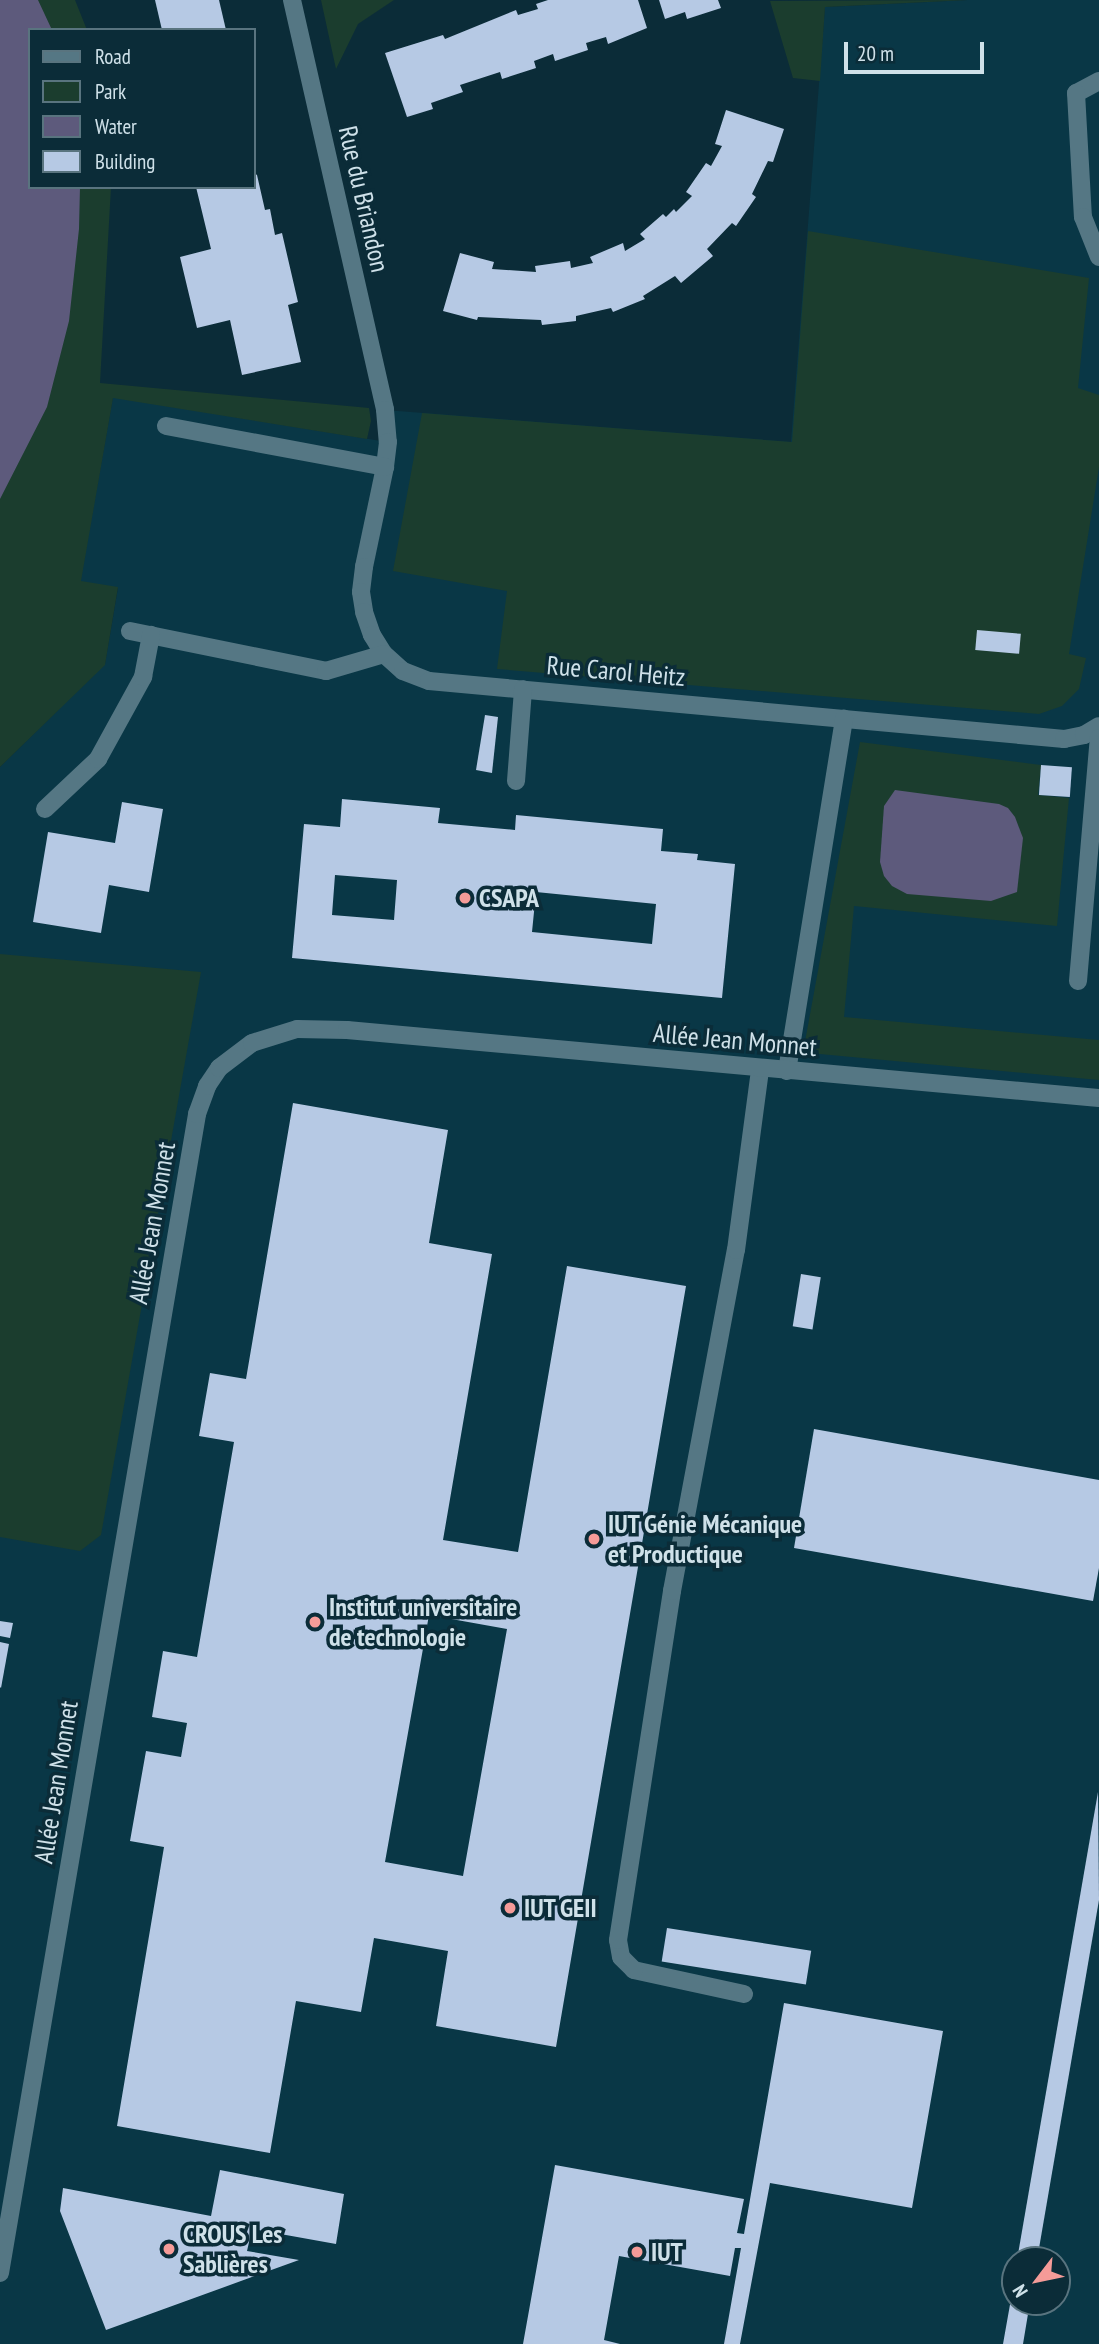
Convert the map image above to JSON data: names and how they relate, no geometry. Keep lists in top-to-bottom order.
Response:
{
  "streets": {
    "street": ["Rue du Briandon", "Rue Carol Heitz", "Allée Jean Monnet"]
  },
  "crossings": [
    ["Rue du Briandon", "Rue Carol Heitz"]
  ],
  "places": [
    "CSAPA",
    "IUT Génie Mécanique et Productique",
    "Institut universitaire de technologie",
    "IUT GEII",
    "CROUS Les Sablières",
    "IUT"
  ],
  "legend": [
    "Road",
    "Park",
    "Water",
    "Building"
  ],
  "scale_bar": "20 m",
  "north": "bottom left"
}
